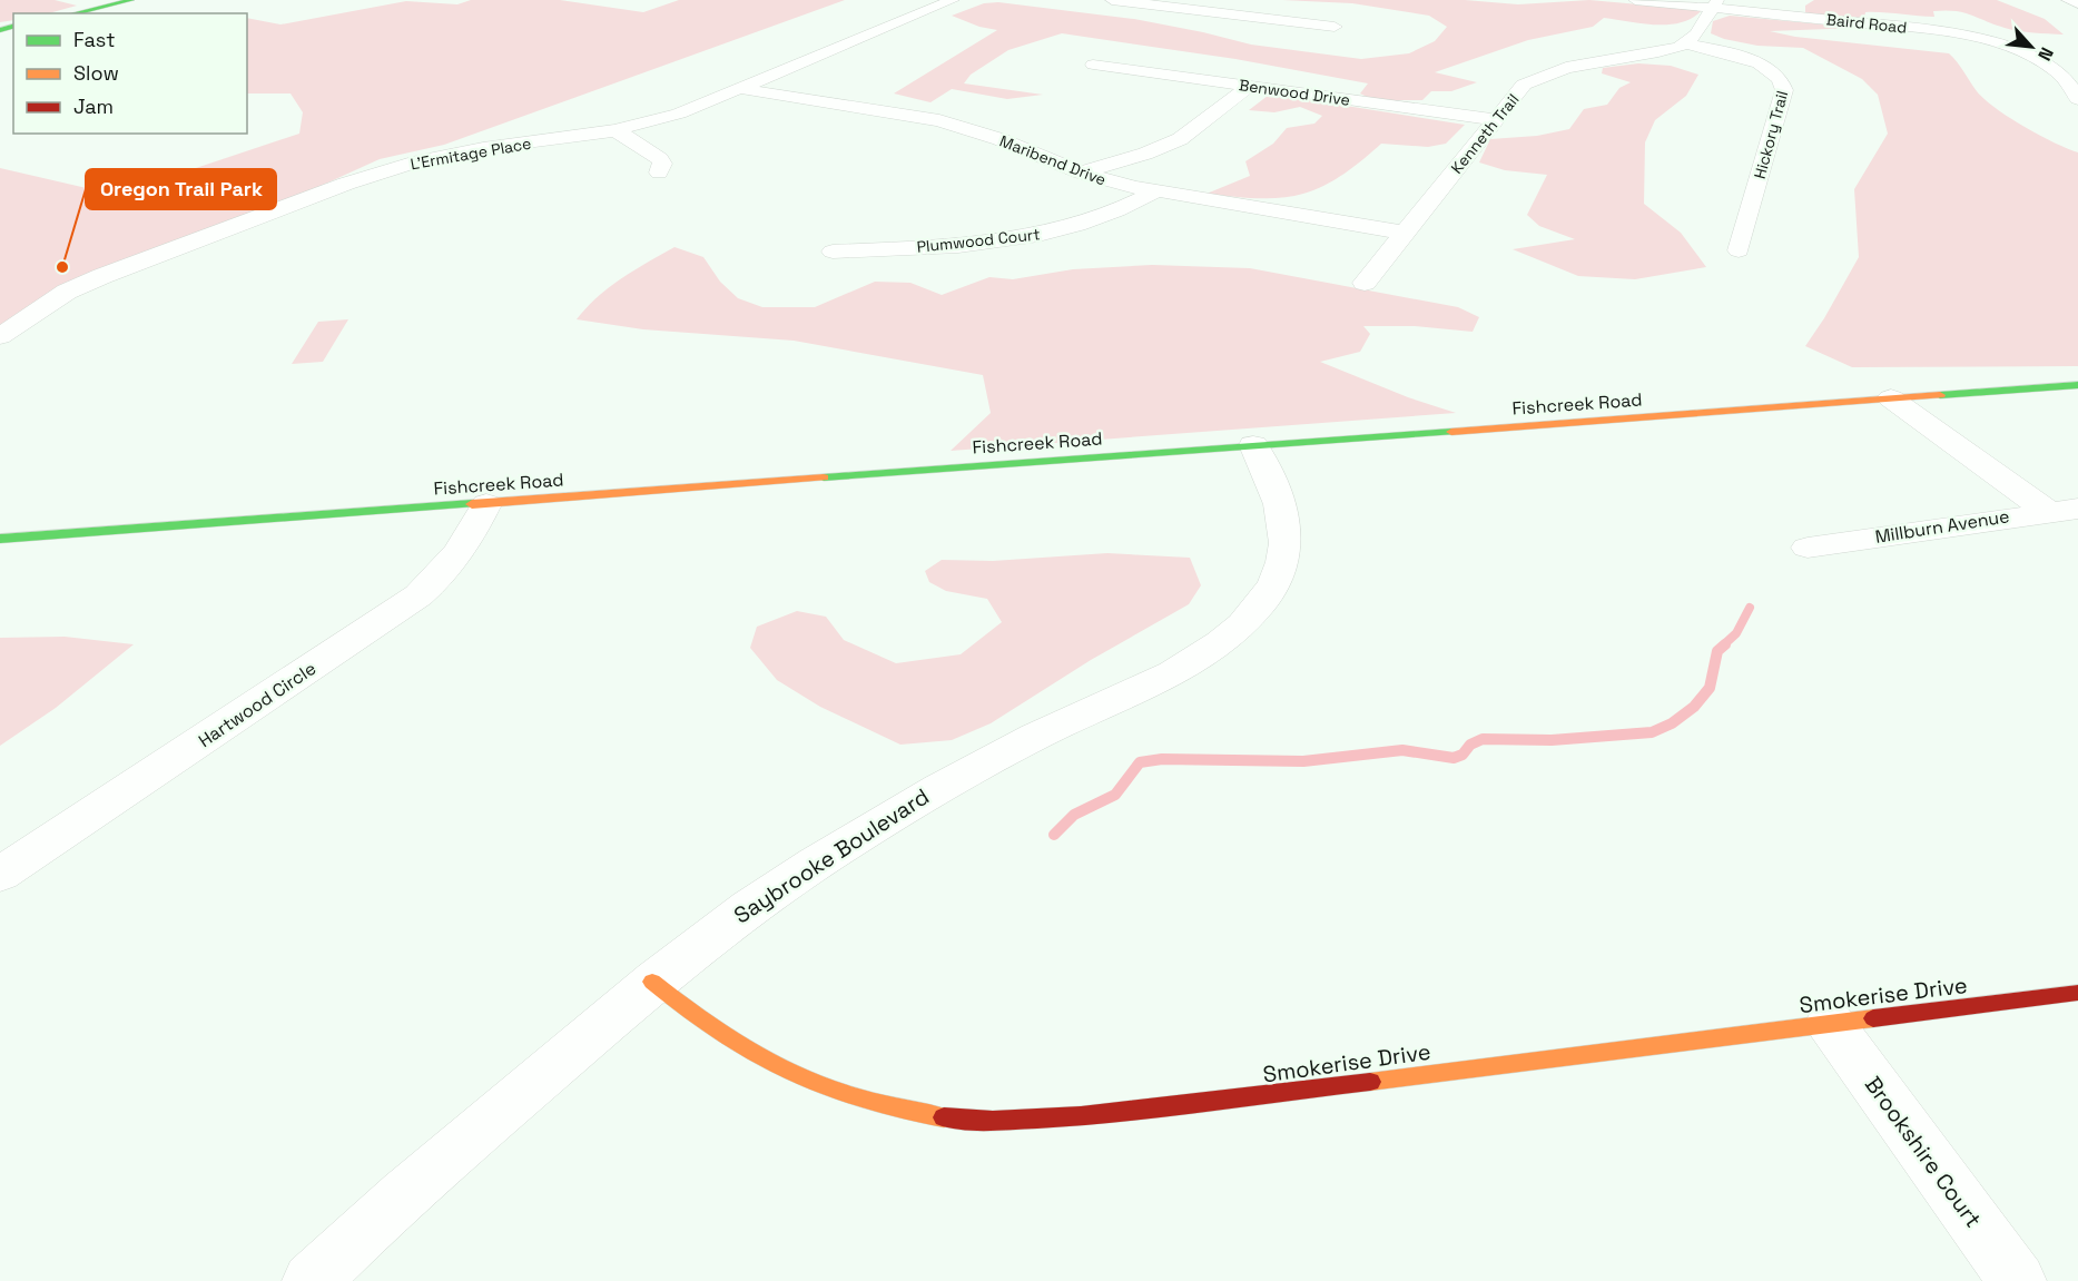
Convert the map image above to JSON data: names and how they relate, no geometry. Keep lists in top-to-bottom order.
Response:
{
  "streets": {
    "main road": ["Fishcreek Road", "Smokerise Drive"],
    "street": [
      "Baird Road",
      "Benwood Drive",
      "Kenneth Trail",
      "Hickory Trail",
      "L'Ermitage Place",
      "Maribend Drive",
      "Plumwood Court",
      "Millburn Avenue",
      "Hartwood Circle",
      "Saybrooke Boulevard",
      "Brookshire Court"
    ]
  },
  "crossings": [
    ["Benwood Drive", "Kenneth Trail"],
    ["Kenneth Trail", "Hickory Trail"],
    ["Kenneth Trail", "Maribend Drive"],
    ["L'Ermitage Place", "Maribend Drive"],
    ["Maribend Drive", "Plumwood Court"],
    ["Fishcreek Road", "Hartwood Circle"],
    ["Fishcreek Road", "Saybrooke Boulevard"],
    ["Saybrooke Boulevard", "Smokerise Drive"],
    ["Smokerise Drive", "Brookshire Court"]
  ],
  "places": ["Oregon Trail Park"],
  "legend": ["Fast", "Slow", "Jam"],
  "north": "bottom right"
}
